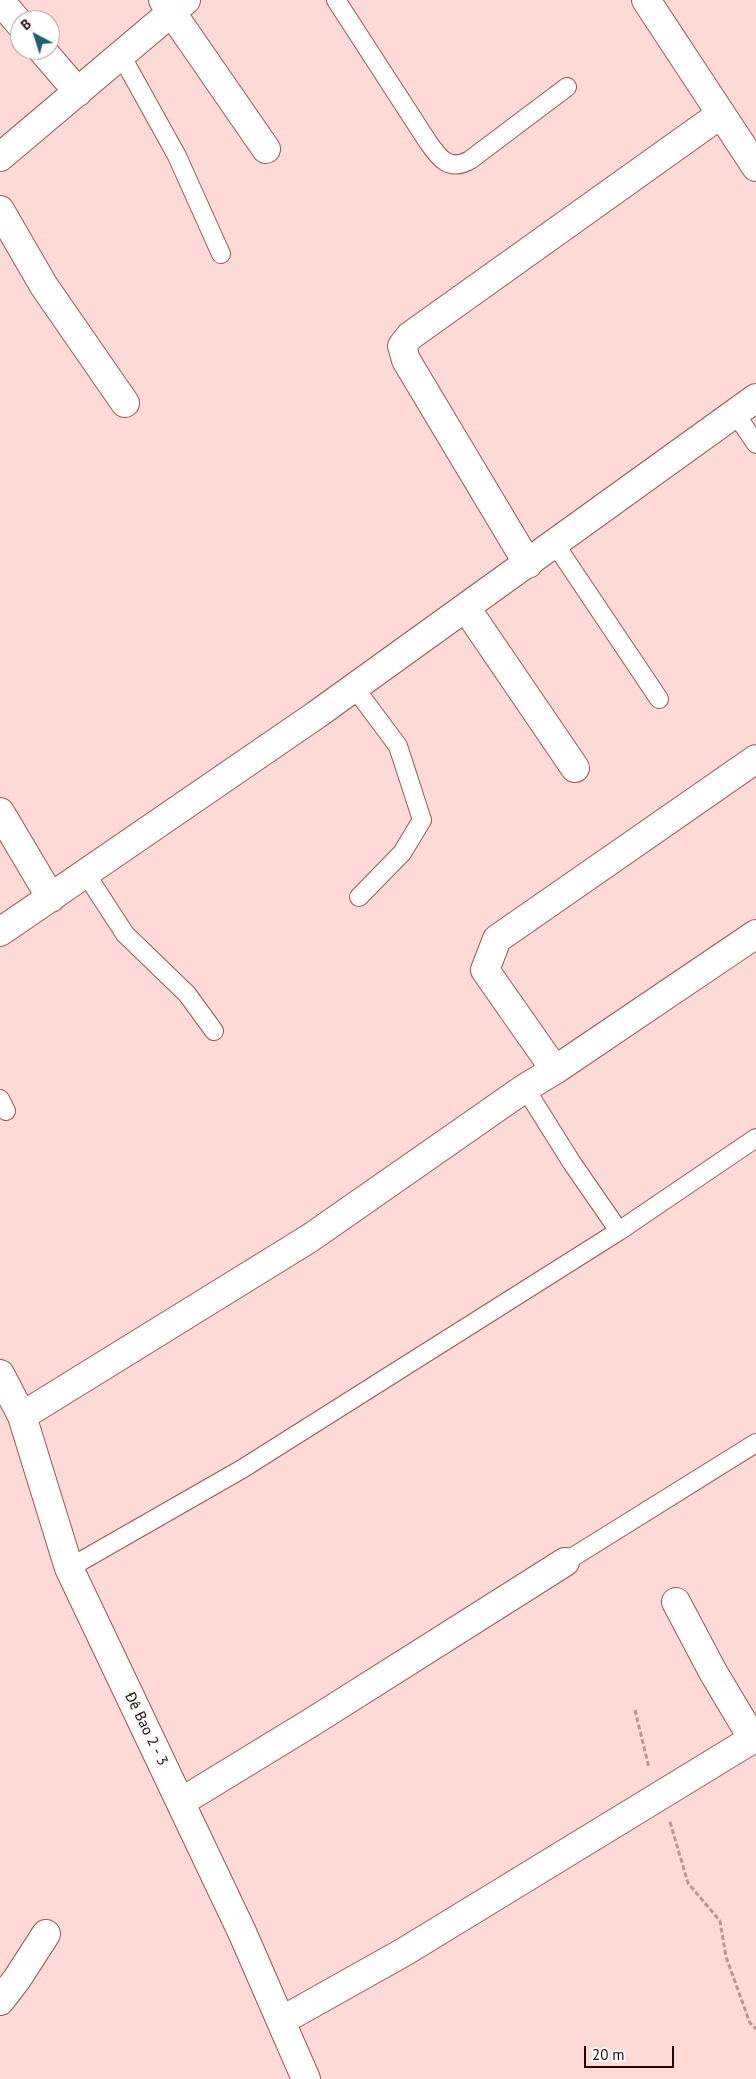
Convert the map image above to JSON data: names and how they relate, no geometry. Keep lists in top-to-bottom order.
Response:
{
  "streets": {
    "street": ["Đê Bao 2 - 3"]
  },
  "scale_bar": "20 m",
  "north": "top left"
}
